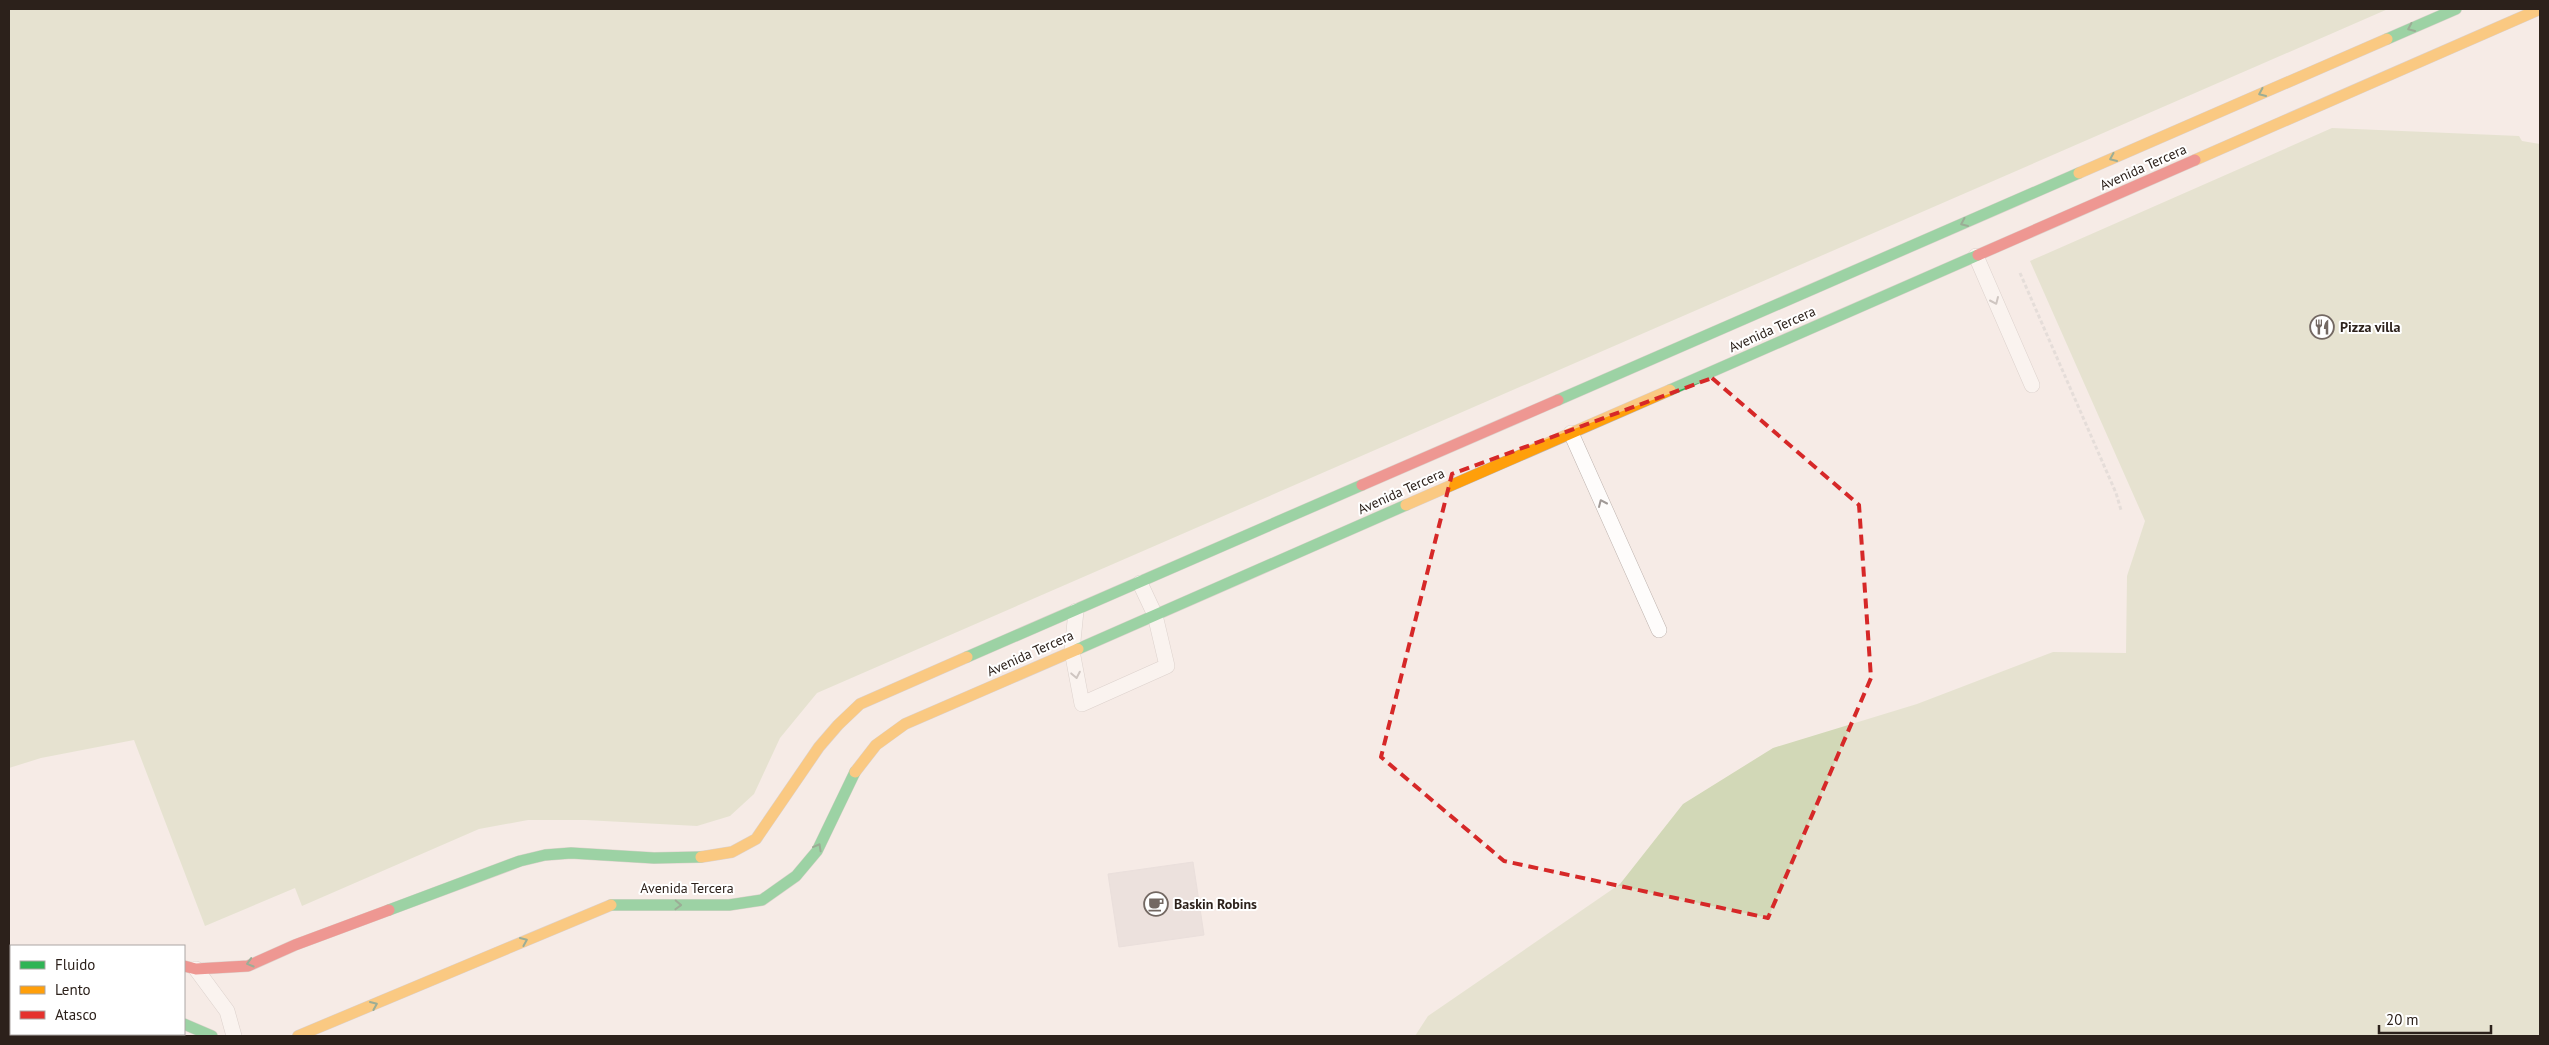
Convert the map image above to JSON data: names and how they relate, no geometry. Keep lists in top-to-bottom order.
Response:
{
  "streets": {
    "street": ["Avenida Tercera"]
  },
  "places": {
    "restaurant": ["Pizza villa"],
    "cafe": ["Baskin Robins"]
  },
  "legend": ["Fluido", "Lento", "Atasco"],
  "scale_bar": "20 m"
}
